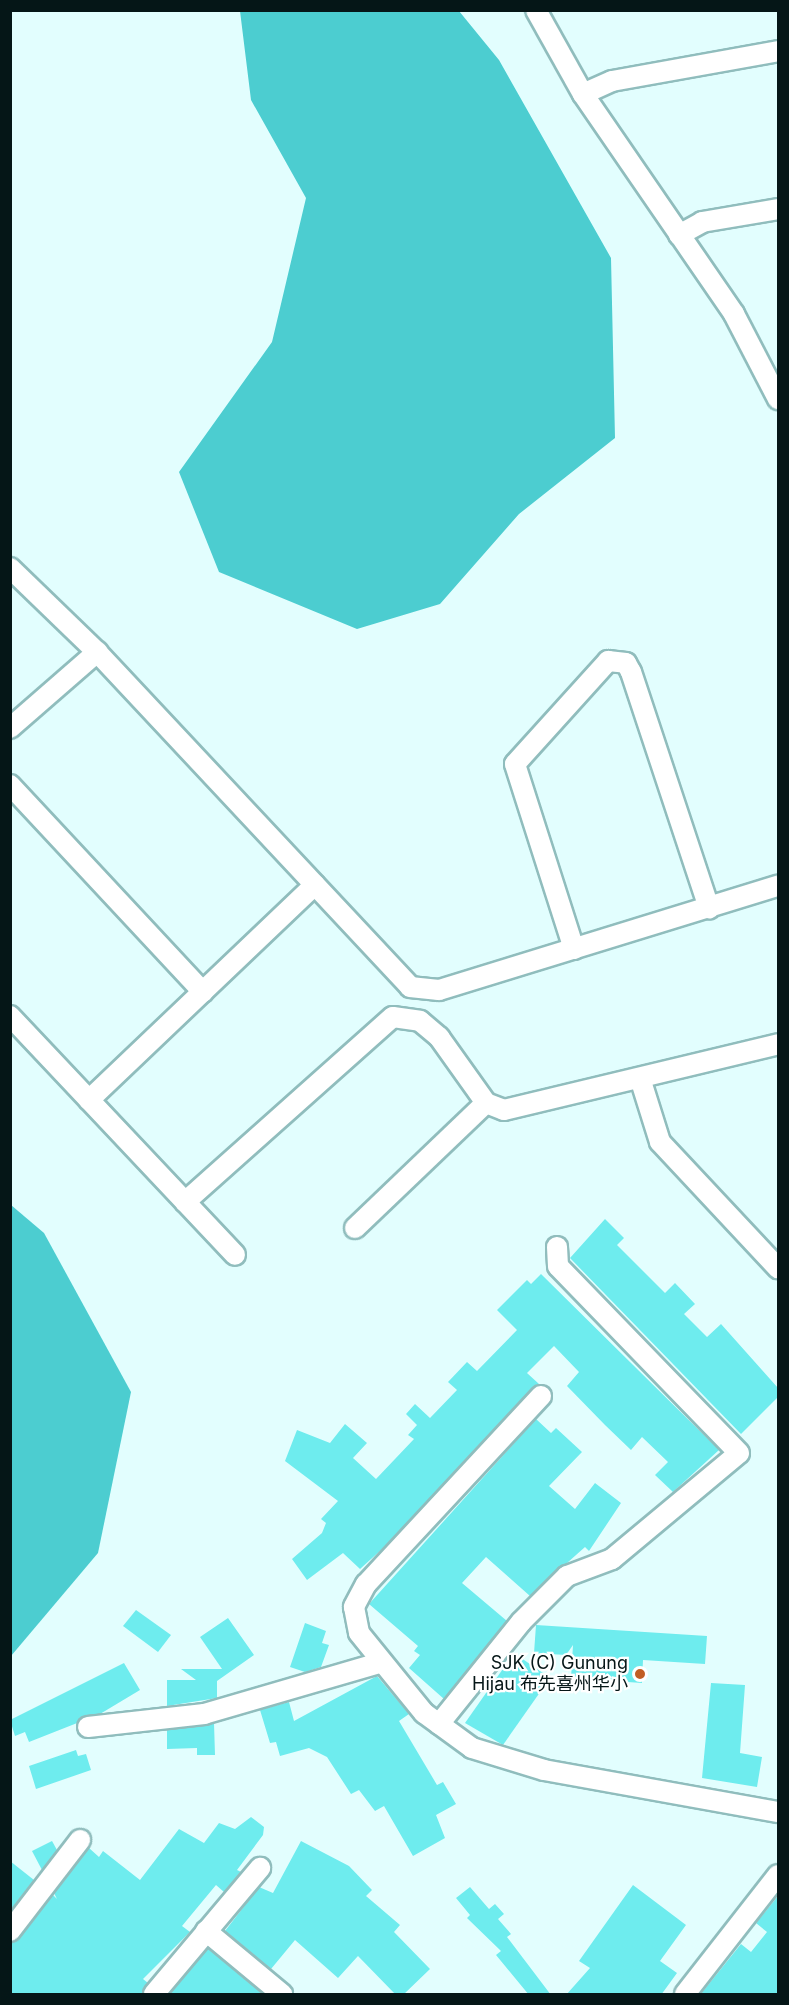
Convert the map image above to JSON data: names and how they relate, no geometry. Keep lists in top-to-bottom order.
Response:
{
  "places": ["SJK (C) Gunung Hijau 布先喜州华小"]
}
